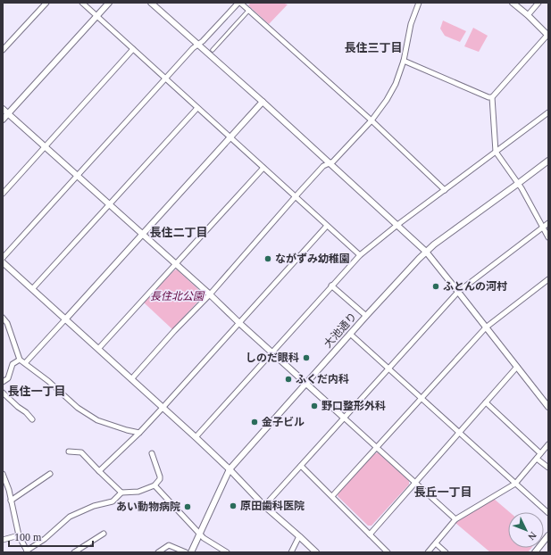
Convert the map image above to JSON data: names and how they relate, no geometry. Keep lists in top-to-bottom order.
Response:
{
  "streets": {
    "street": ["大池通り"]
  },
  "districts": [
    "長住三丁目",
    "長住二丁目",
    "長住一丁目",
    "長丘一丁目"
  ],
  "parks": ["長住北公園"],
  "places": [
    "ながずみ幼稚園",
    "ふとんの河村",
    "しのだ眼科",
    "ふくだ内科",
    "野口整形外科",
    "金子ビル",
    "原田歯科医院",
    "あい動物病院"
  ],
  "scale_bar": "100 m",
  "north": "bottom right"
}
